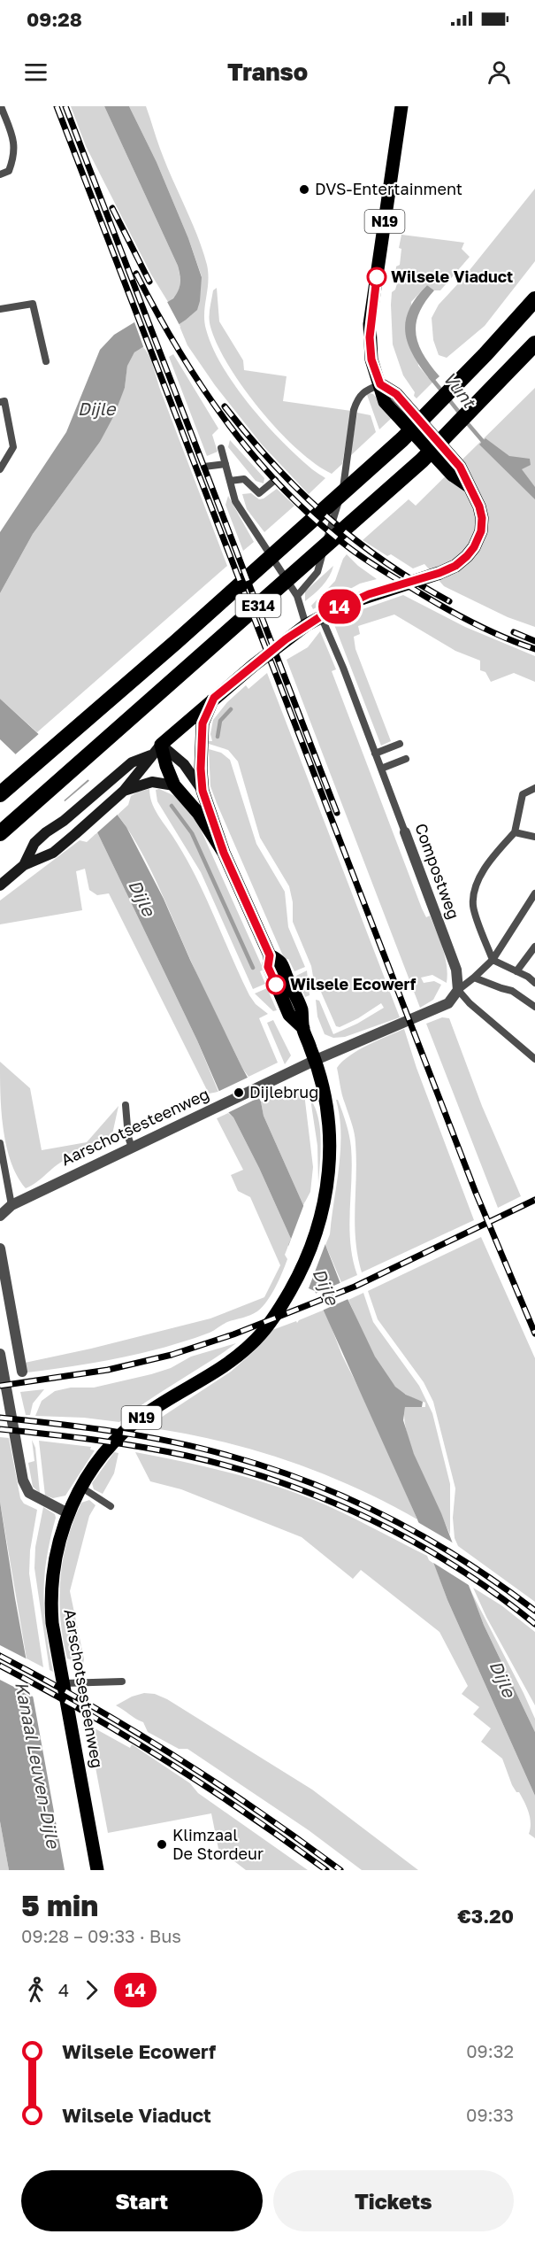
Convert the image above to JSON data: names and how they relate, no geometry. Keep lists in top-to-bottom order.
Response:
{
  "streets": {
    "highway": ["E314"],
    "main road": ["N19", "Aarschotsesteenweg"],
    "street": ["Compostweg"]
  },
  "crossings": [
    ["N19", "Compostweg"],
    ["N19", "Aarschotsesteenweg"]
  ],
  "water": ["Vunt", "Dijle", "Kanaal Leuven-Dijle"],
  "places": [
    "DVS-Entertainment",
    "Wilsele Viaduct",
    "Wilsele Ecowerf",
    "Dijlebrug",
    "Klimzaal De Stordeur"
  ],
  "lines": ["bus line 14"],
  "page": {
    "status": "09:28",
    "header": "Transo",
    "on_map": "14",
    "heading": ["5 min", "09:28 – 09:33 · Bus", "€3.20"],
    "legs": ["4", "14"],
    "list": [
      {
        "name": "Wilsele Ecowerf",
        "value": "09:32"
      },
      {
        "name": "Wilsele Viaduct",
        "value": "09:33"
      }
    ],
    "buttons": ["Start", "Tickets"]
  }
}
